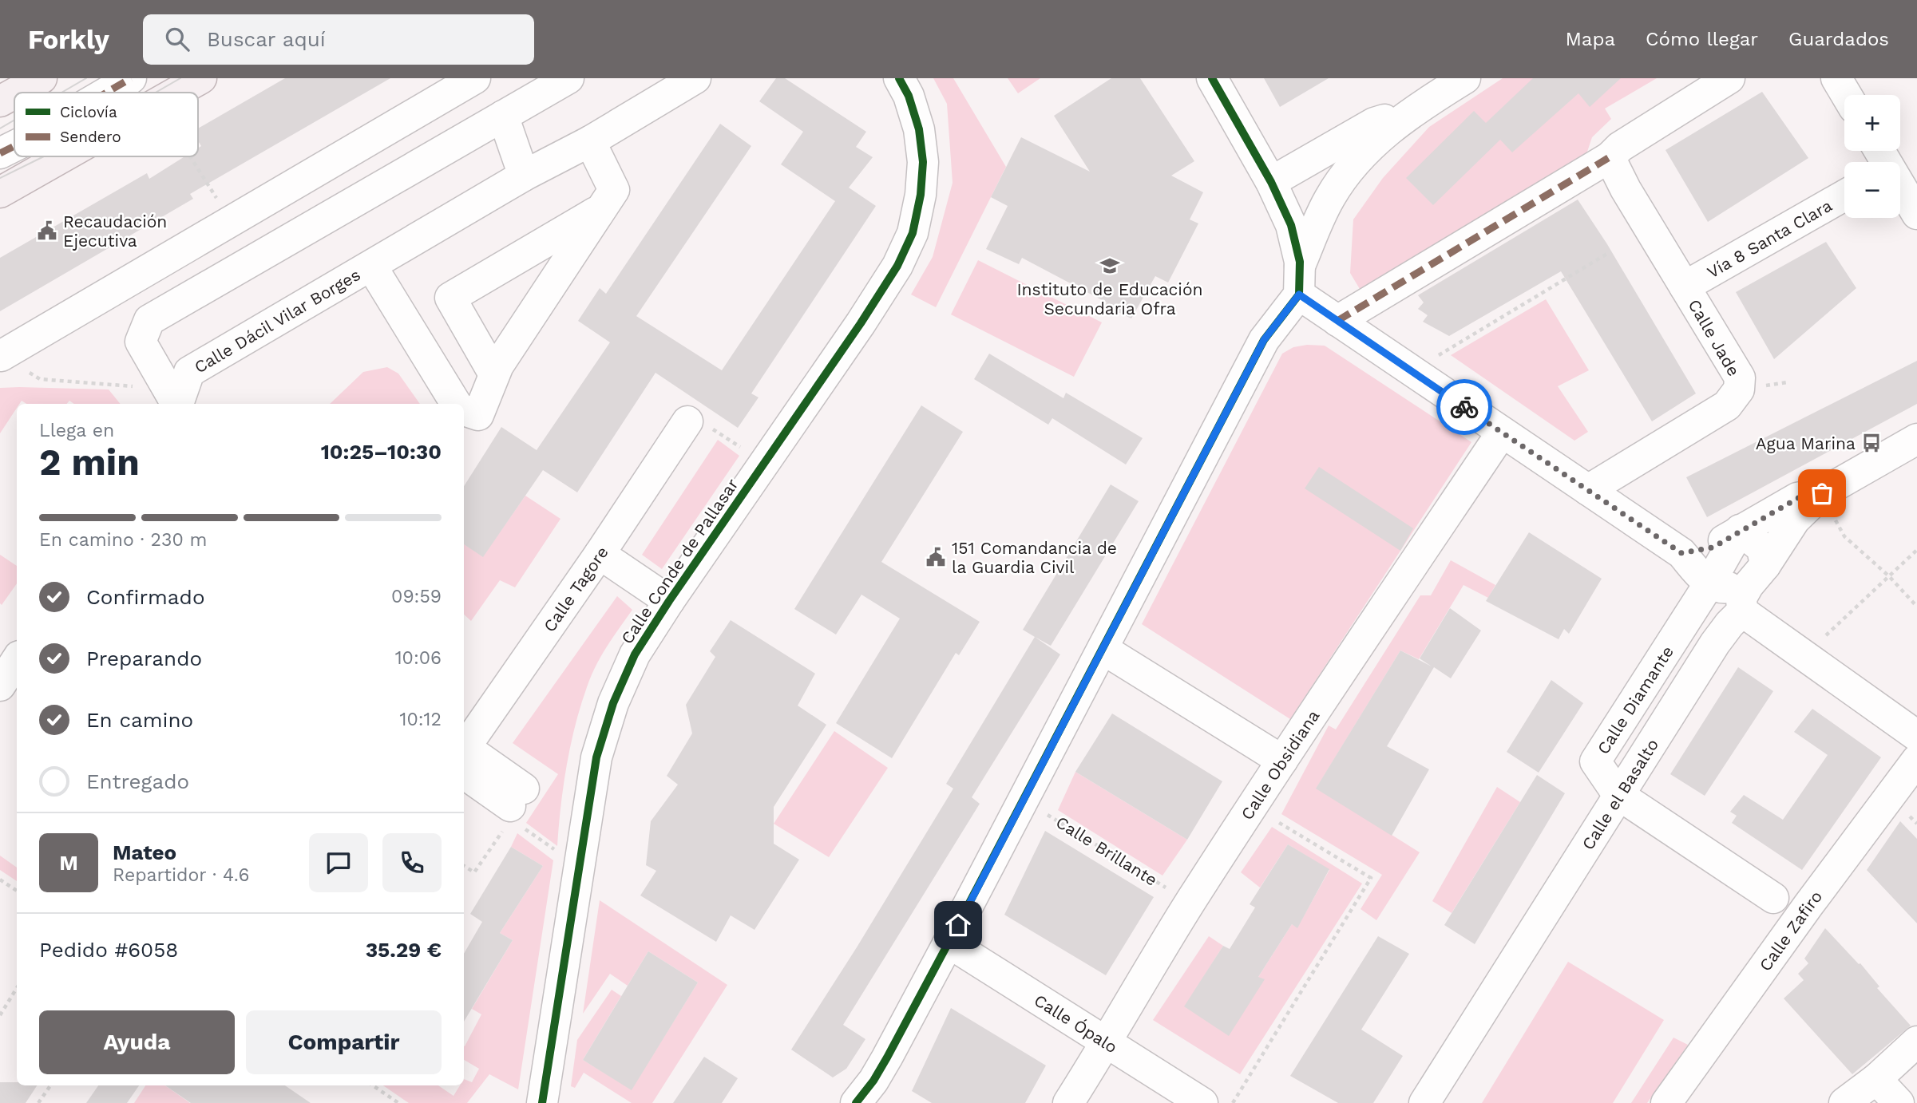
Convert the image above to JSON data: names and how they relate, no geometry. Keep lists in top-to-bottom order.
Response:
{
  "streets": {
    "street": [
      "Vía 8 Santa Clara",
      "Calle Dácil Vilar Borges",
      "Calle Jade",
      "Calle Conde de Pallasar",
      "Calle Tagore",
      "Calle Diamante",
      "Calle Obsidiana",
      "Calle el Basalto",
      "Calle Zafiro",
      "Calle Ópalo"
    ],
    "path": ["Calle Brillante"]
  },
  "crossings": [
    ["Vía 8 Santa Clara", "Calle Jade"],
    ["Calle Diamante", "Calle el Basalto"],
    ["Calle Obsidiana", "Calle Brillante"],
    ["Calle Obsidiana", "Calle Ópalo"]
  ],
  "places": {
    "public building": ["Recaudación Ejecutiva", "151 Comandancia de la Guardia Civil"],
    "school or university": ["Instituto de Educación Secundaria Ofra"],
    "bus stop": ["Agua Marina"]
  },
  "legend": ["Ciclovía", "Sendero"],
  "page": {
    "header": "Forkly",
    "search": "Buscar aquí",
    "nav": ["Mapa", "Cómo llegar", "Guardados"],
    "map_buttons": ["+", "−"],
    "heading": ["2 min", "Llega en", "10:25–10:30"],
    "panel": [
      "Mateo",
      "Repartidor · 4.6",
      "Pedido #6058",
      "35.29 €"
    ],
    "bar": "En camino · 230 m",
    "list": [
      ["Confirmado", "09:59"],
      ["Preparando", "10:06"],
      ["En camino", "10:12"],
      "Entregado"
    ],
    "round": "M",
    "buttons": ["Ayuda", "Compartir"]
  }
}
